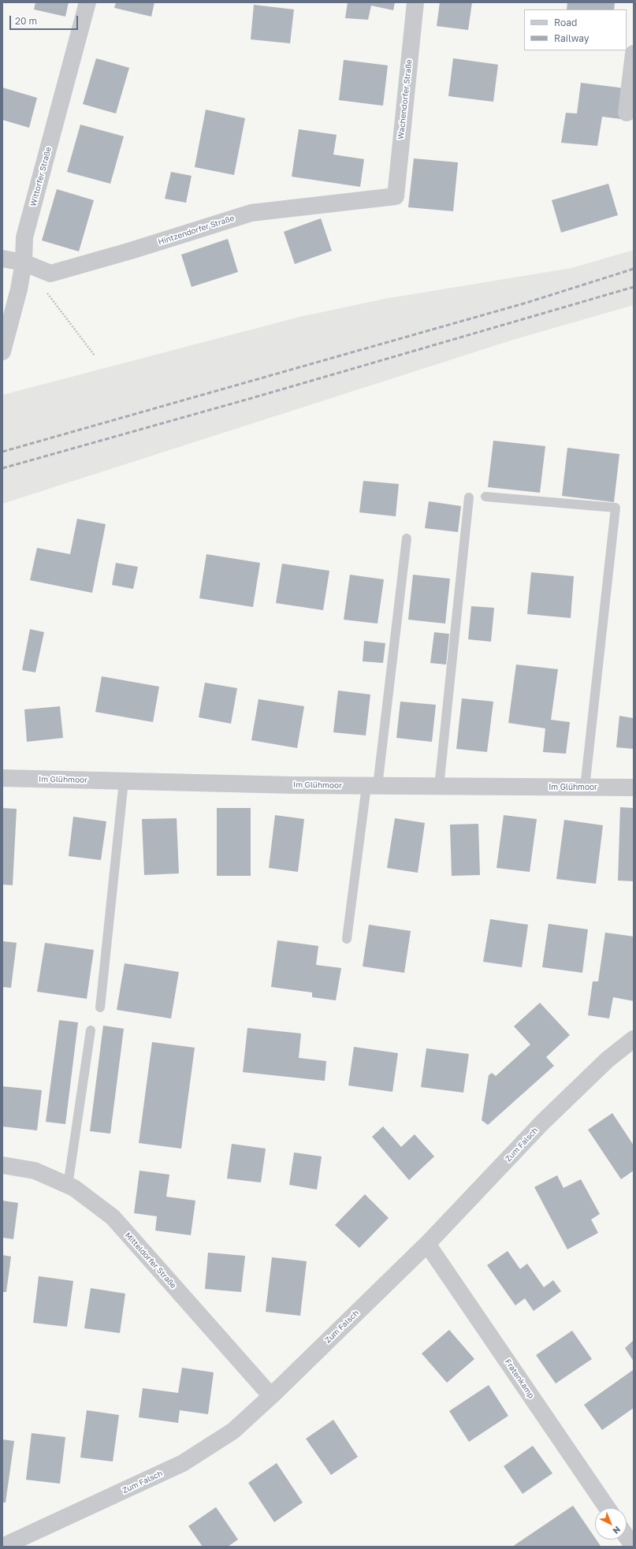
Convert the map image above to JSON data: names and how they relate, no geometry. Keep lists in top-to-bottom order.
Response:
{
  "streets": {
    "street": [
      "Wachendorfer Straße",
      "Wittorfer Straße",
      "Hintzendorfer Straße",
      "Im Glühmoor",
      "Zum Falsch",
      "Mitteldorfer Straße",
      "Fratenkamp"
    ]
  },
  "crossings": [
    ["Wachendorfer Straße", "Hintzendorfer Straße"],
    ["Wittorfer Straße", "Hintzendorfer Straße"],
    ["Zum Falsch", "Mitteldorfer Straße"],
    ["Zum Falsch", "Fratenkamp"]
  ],
  "legend": ["Road", "Railway"],
  "scale_bar": "20 m",
  "north": "bottom right"
}
